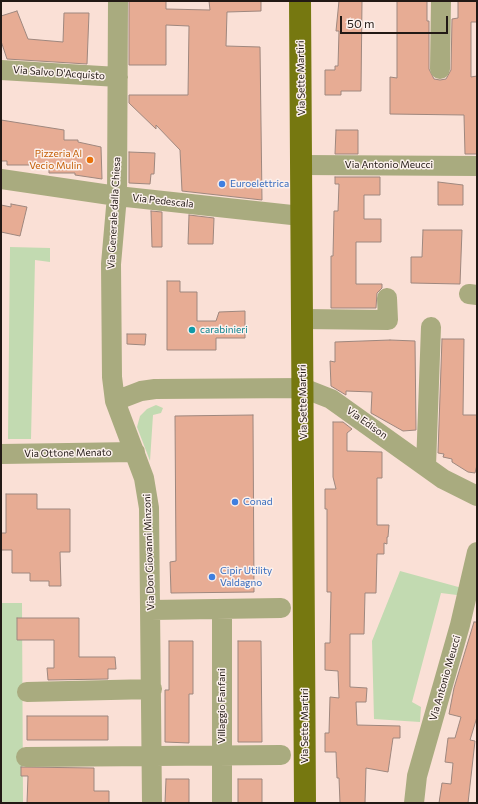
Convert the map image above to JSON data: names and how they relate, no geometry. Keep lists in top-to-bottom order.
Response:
{
  "streets": {
    "main road": ["Via Sette Martiri"],
    "street": [
      "Via Salvo D'Acquisto",
      "Via Antonio Meucci",
      "Via Pedescala",
      "Via Generale dalla Chiesa",
      "Via Edison",
      "Via Ottone Menato",
      "Via Don Giovanni Minzoni",
      "Villaggio Fanfani"
    ]
  },
  "crossings": [
    ["Via Salvo D'Acquisto", "Via Generale dalla Chiesa"],
    ["Via Sette Martiri", "Via Antonio Meucci"],
    ["Via Sette Martiri", "Via Pedescala"],
    ["Via Sette Martiri", "Via Edison"],
    ["Via Pedescala", "Via Generale dalla Chiesa"],
    ["Via Generale dalla Chiesa", "Via Don Giovanni Minzoni"],
    ["Via Ottone Menato", "Via Don Giovanni Minzoni"]
  ],
  "places": [
    "Pizzeria Al Vecio Mulin",
    "Euroelettrica",
    "carabinieri",
    "Conad",
    "Cipir Utility Valdagno"
  ],
  "scale_bar": "50 m"
}
